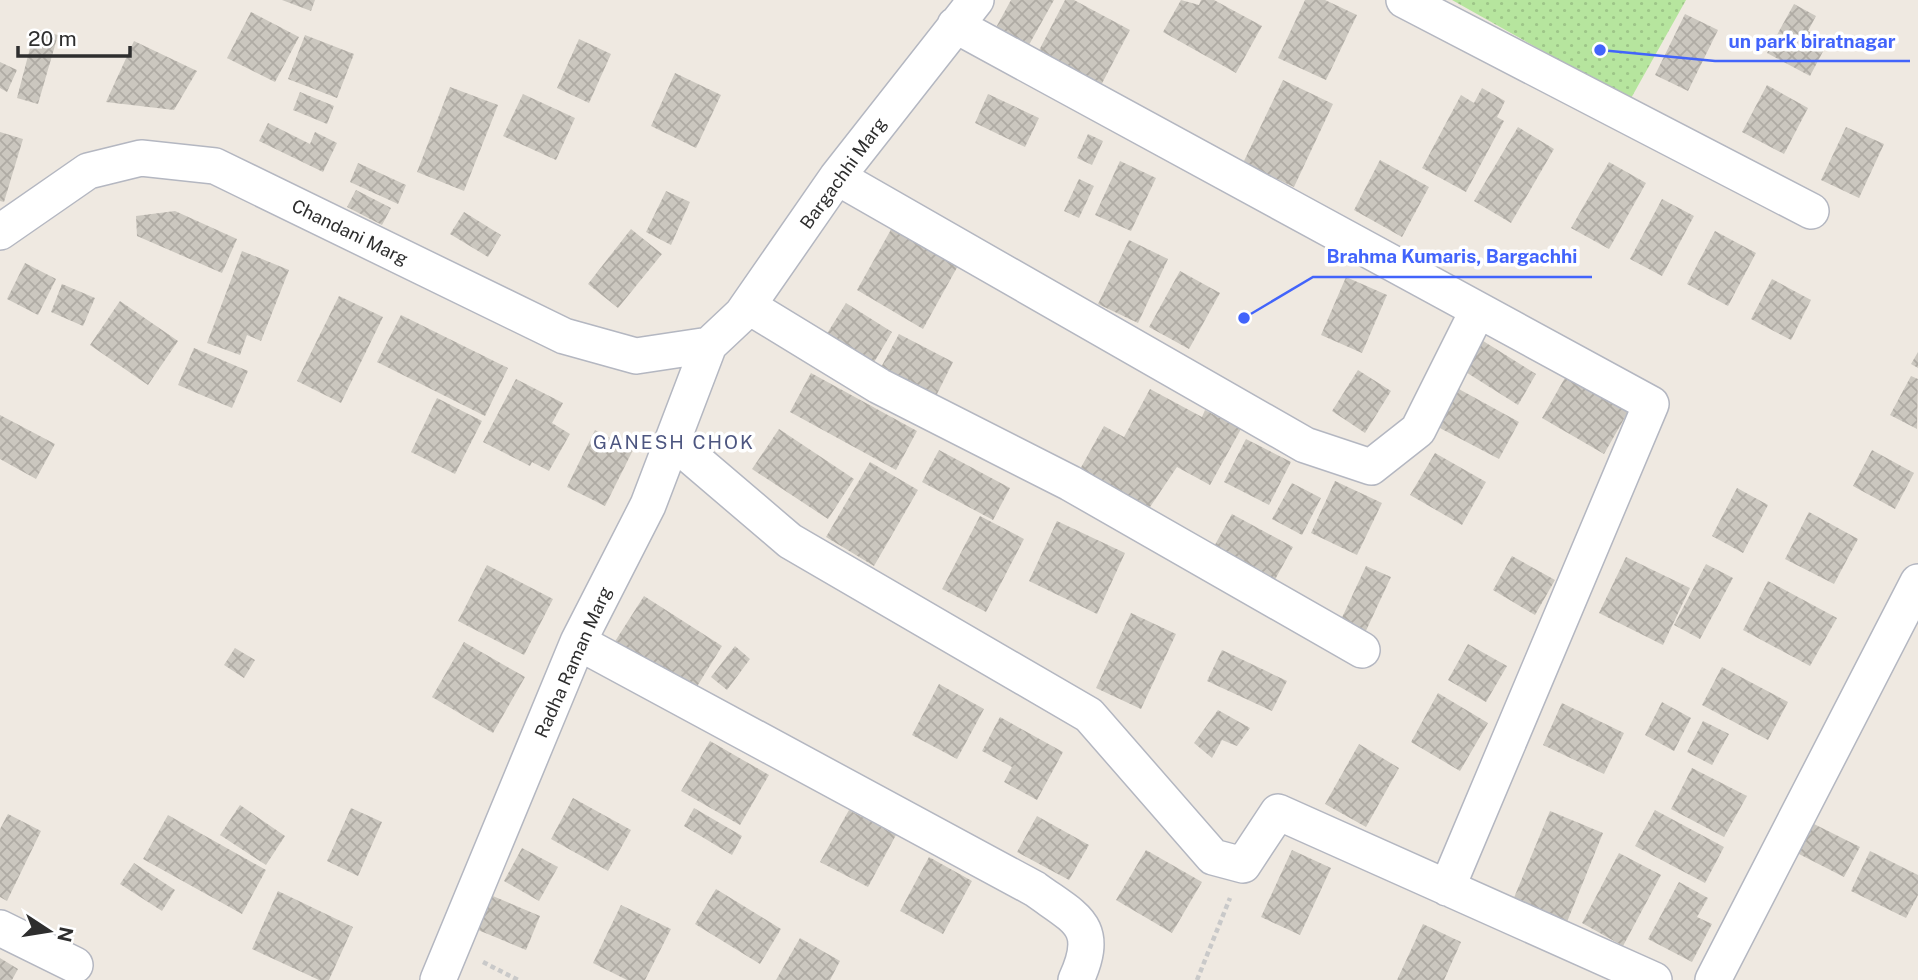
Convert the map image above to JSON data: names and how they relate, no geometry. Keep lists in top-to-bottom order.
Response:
{
  "streets": {
    "street": ["Bargachhi Marg", "Chandani Marg", "Radha Raman Marg"]
  },
  "crossings": [
    ["Bargachhi Marg", "Chandani Marg"],
    ["Bargachhi Marg", "Radha Raman Marg"],
    ["Chandani Marg", "Radha Raman Marg"]
  ],
  "districts": ["GANESH CHOK"],
  "places": ["un park biratnagar", "Brahma Kumaris, Bargachhi"],
  "scale_bar": "20 m",
  "north": "right"
}
